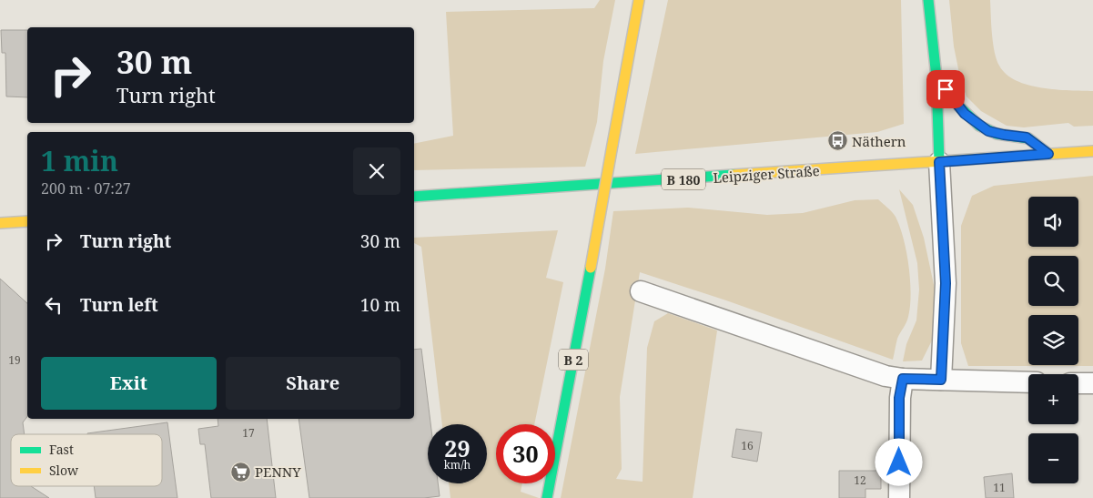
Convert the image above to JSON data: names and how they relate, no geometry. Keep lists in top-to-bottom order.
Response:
{
  "streets": {
    "main road": ["Leipziger Straße", "B 180", "B 2"]
  },
  "places": {
    "bus stop": ["Näthern"],
    "supermarket": ["PENNY"]
  },
  "house_numbers": [
    "19",
    "17",
    "16",
    "12",
    "11"
  ],
  "legend": ["Fast", "Slow"],
  "page": {
    "turn": ["30 m", "Turn right"],
    "heading": ["1 min", "200 m · 07:27"],
    "map_buttons": ["+", "−"],
    "list": [
      {
        "name": "Turn right",
        "value": "30 m"
      },
      {
        "name": "Turn left",
        "value": "10 m"
      }
    ],
    "buttons": ["Exit", "Share"],
    "speed": "29 km/h",
    "limit": "30"
  }
}
